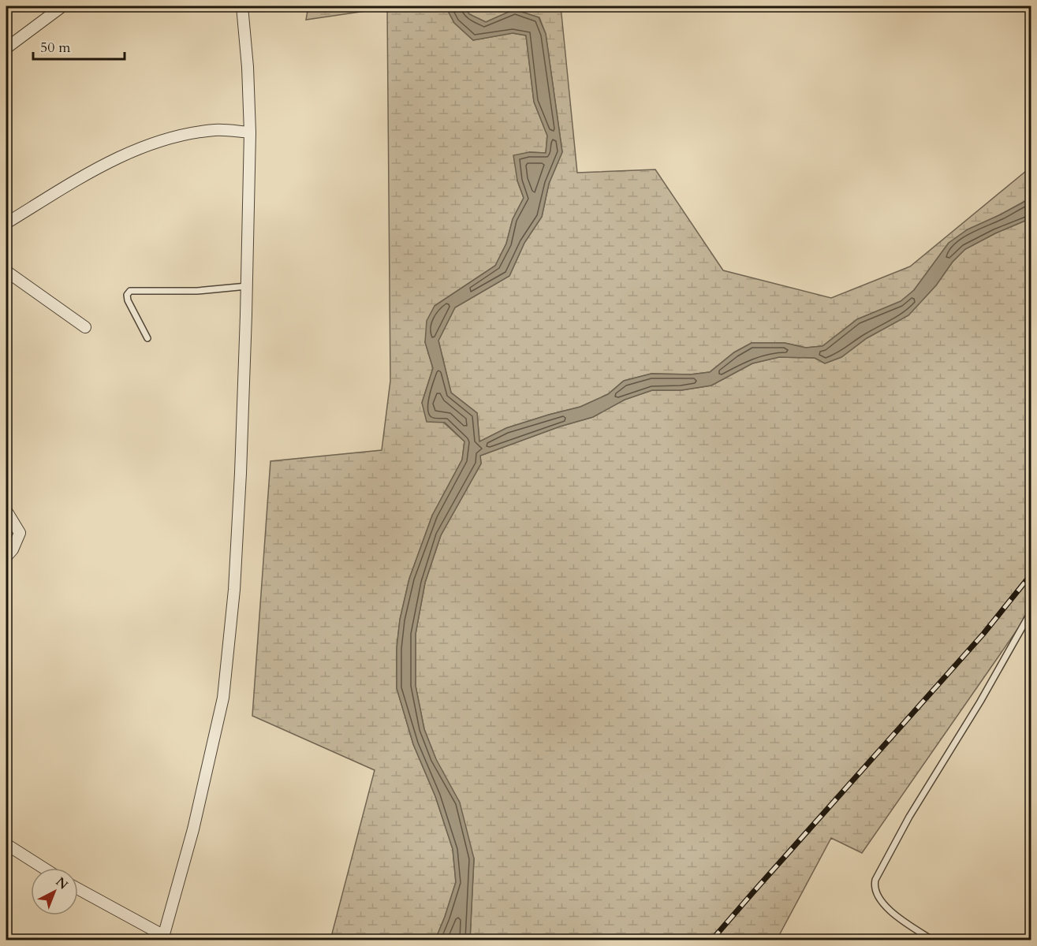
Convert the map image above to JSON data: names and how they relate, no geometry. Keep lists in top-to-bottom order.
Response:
{
  "scale_bar": "50 m",
  "north": "top right"
}
